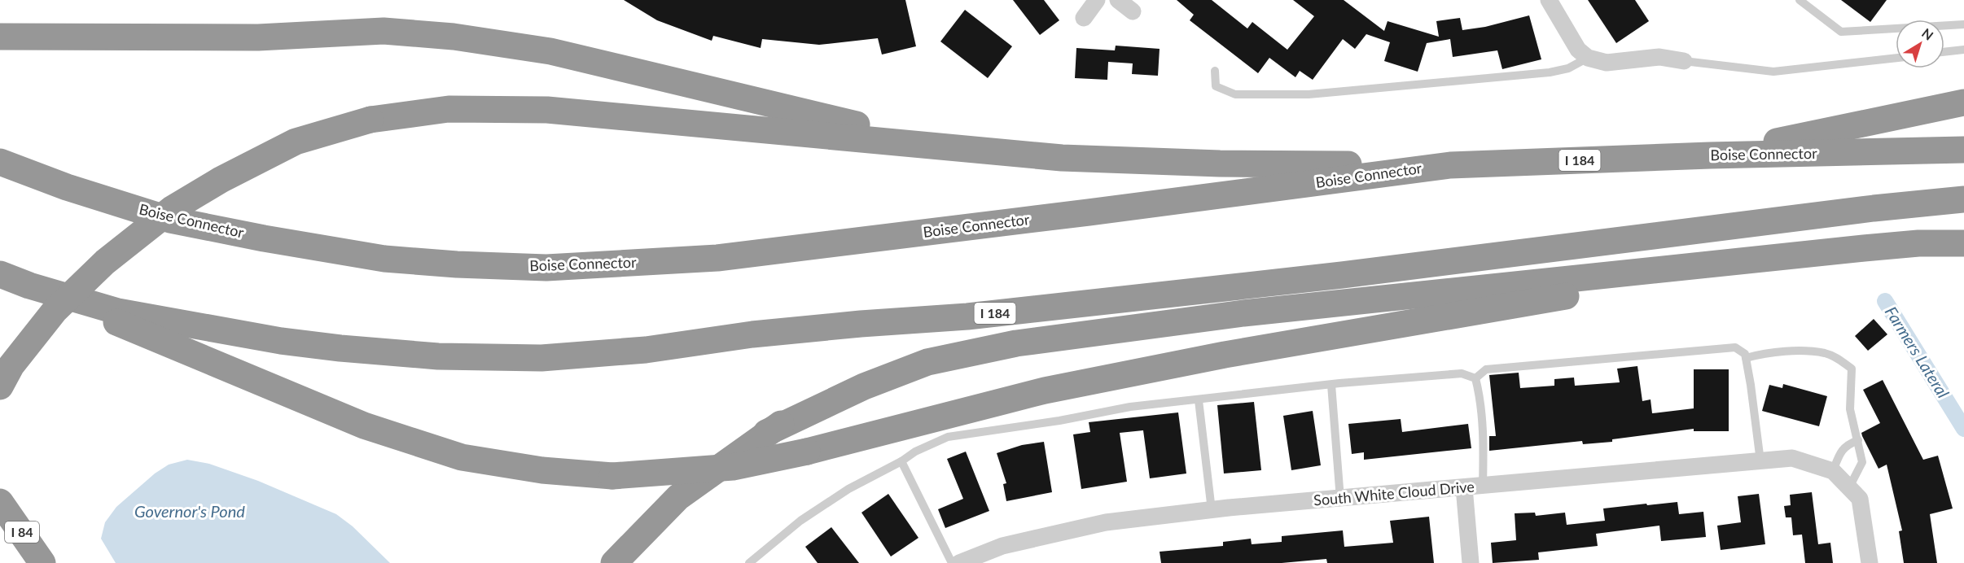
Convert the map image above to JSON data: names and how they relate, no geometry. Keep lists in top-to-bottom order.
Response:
{
  "streets": {
    "highway": ["Boise Connector", "I 184", "I 84"],
    "street": ["South White Cloud Drive"]
  },
  "water": ["Farmers Lateral", "Governor's Pond"],
  "north": "top right"
}
